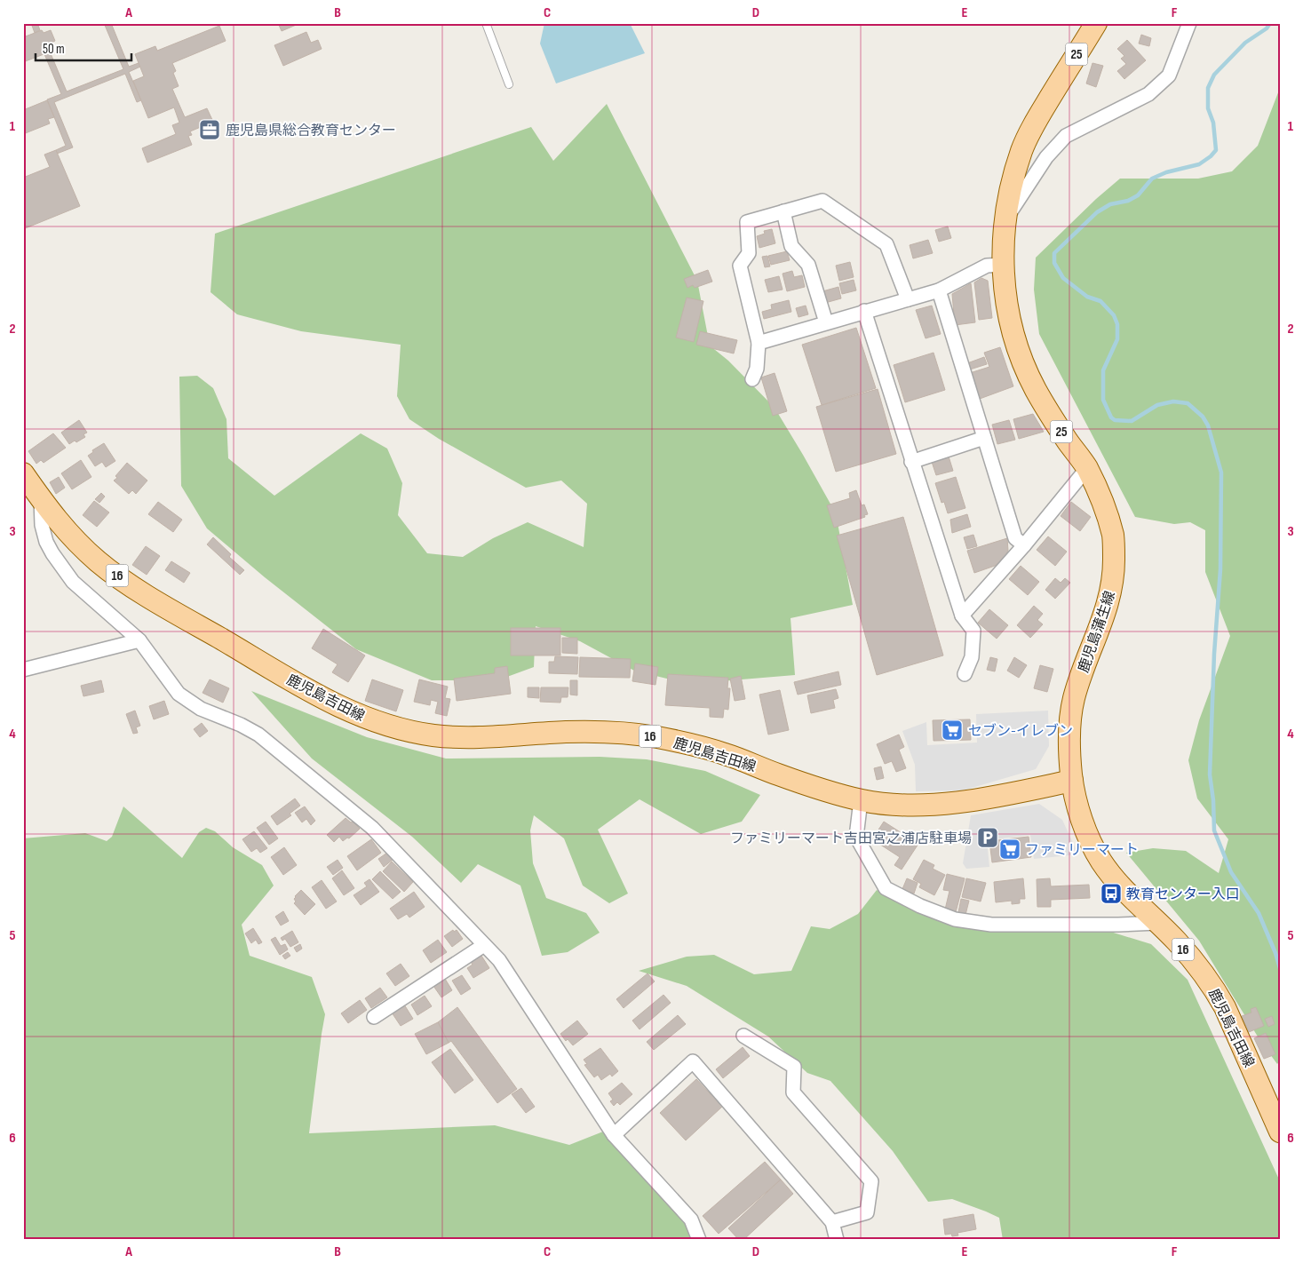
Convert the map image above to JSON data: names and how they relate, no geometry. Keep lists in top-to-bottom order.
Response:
{
  "streets": {
    "main road": [
      "25",
      "16",
      "鹿児島蒲生線",
      "鹿児島吉田線"
    ]
  },
  "crossings": [
    ["鹿児島蒲生線", "鹿児島吉田線"]
  ],
  "places": {
    "office": ["鹿児島県総合教育センター"],
    "supermarket": ["セブン-イレブン", "ファミリーマート"],
    "parking": ["ファミリーマート吉田宮之浦店駐車場"],
    "bus stop": ["教育センター入口"]
  },
  "scale_bar": "50 m",
  "grid": {
    "columns": [
      "A",
      "B",
      "C",
      "D",
      "E",
      "F"
    ],
    "rows": [
      "1",
      "2",
      "3",
      "4",
      "5",
      "6"
    ]
  }
}
